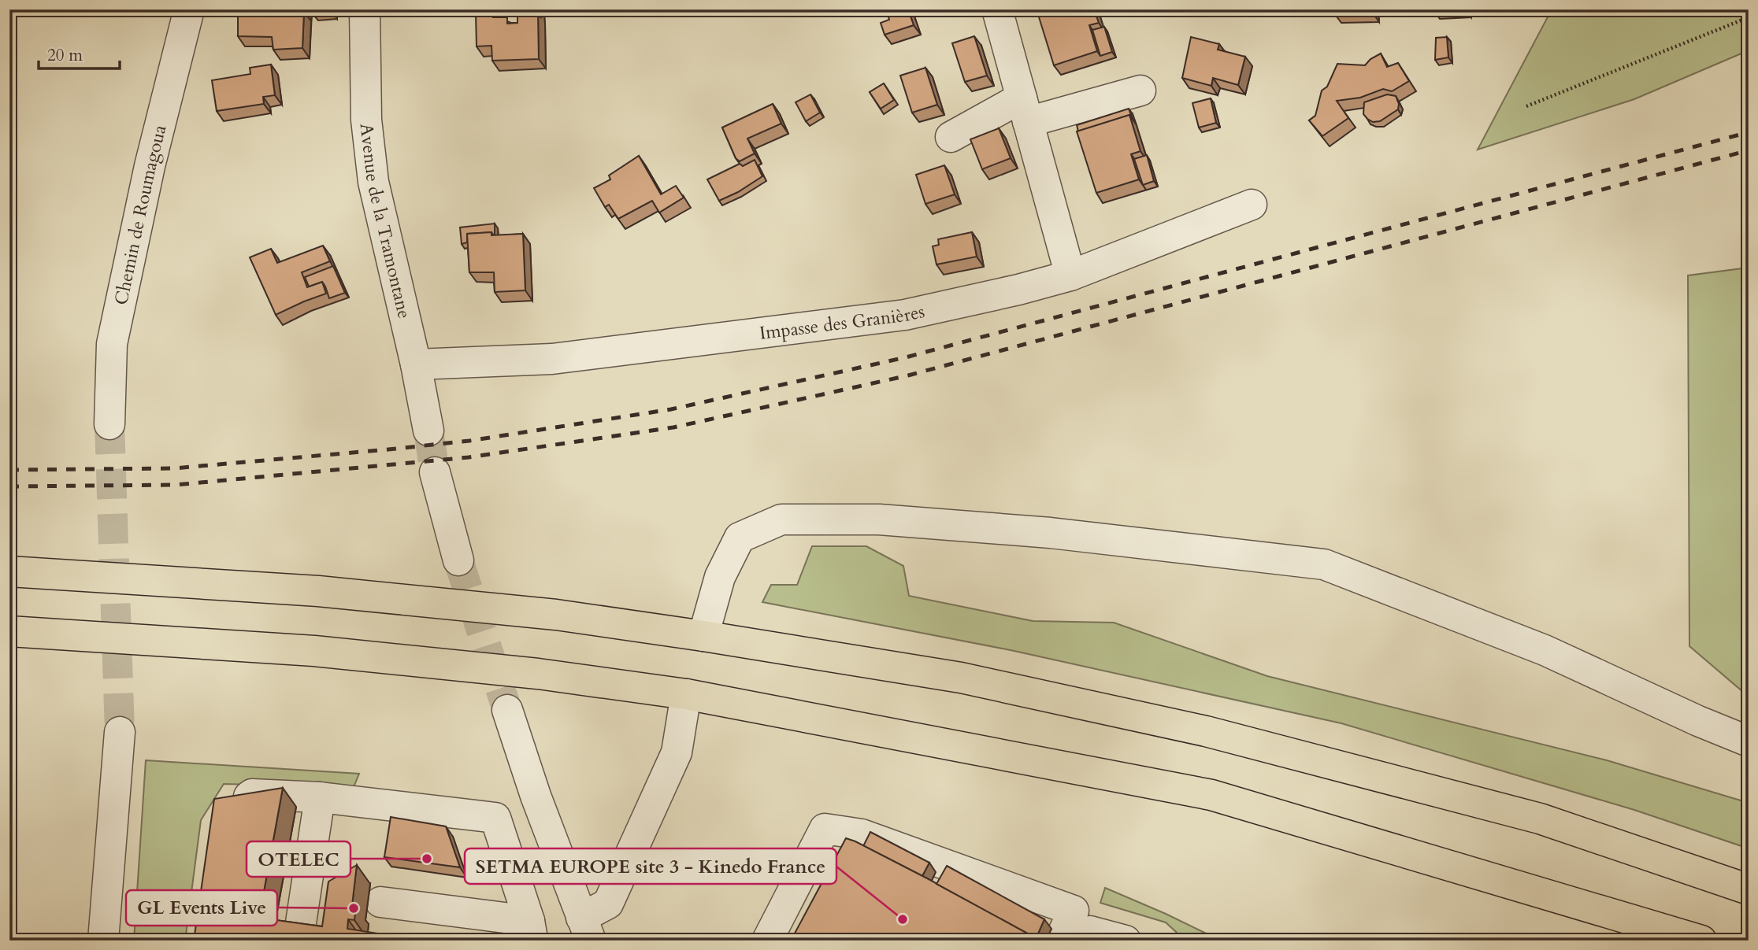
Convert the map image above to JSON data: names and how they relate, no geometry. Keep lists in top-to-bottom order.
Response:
{
  "streets": {
    "street": ["Chemin de Roumagoua", "Avenue de la Tramontane", "Impasse des Granières"]
  },
  "crossings": [
    ["Avenue de la Tramontane", "Impasse des Granières"]
  ],
  "places": ["OTELEC", "GL Events Live", "SETMA EUROPE site 3 - Kinedo France"],
  "scale_bar": "20 m"
}
